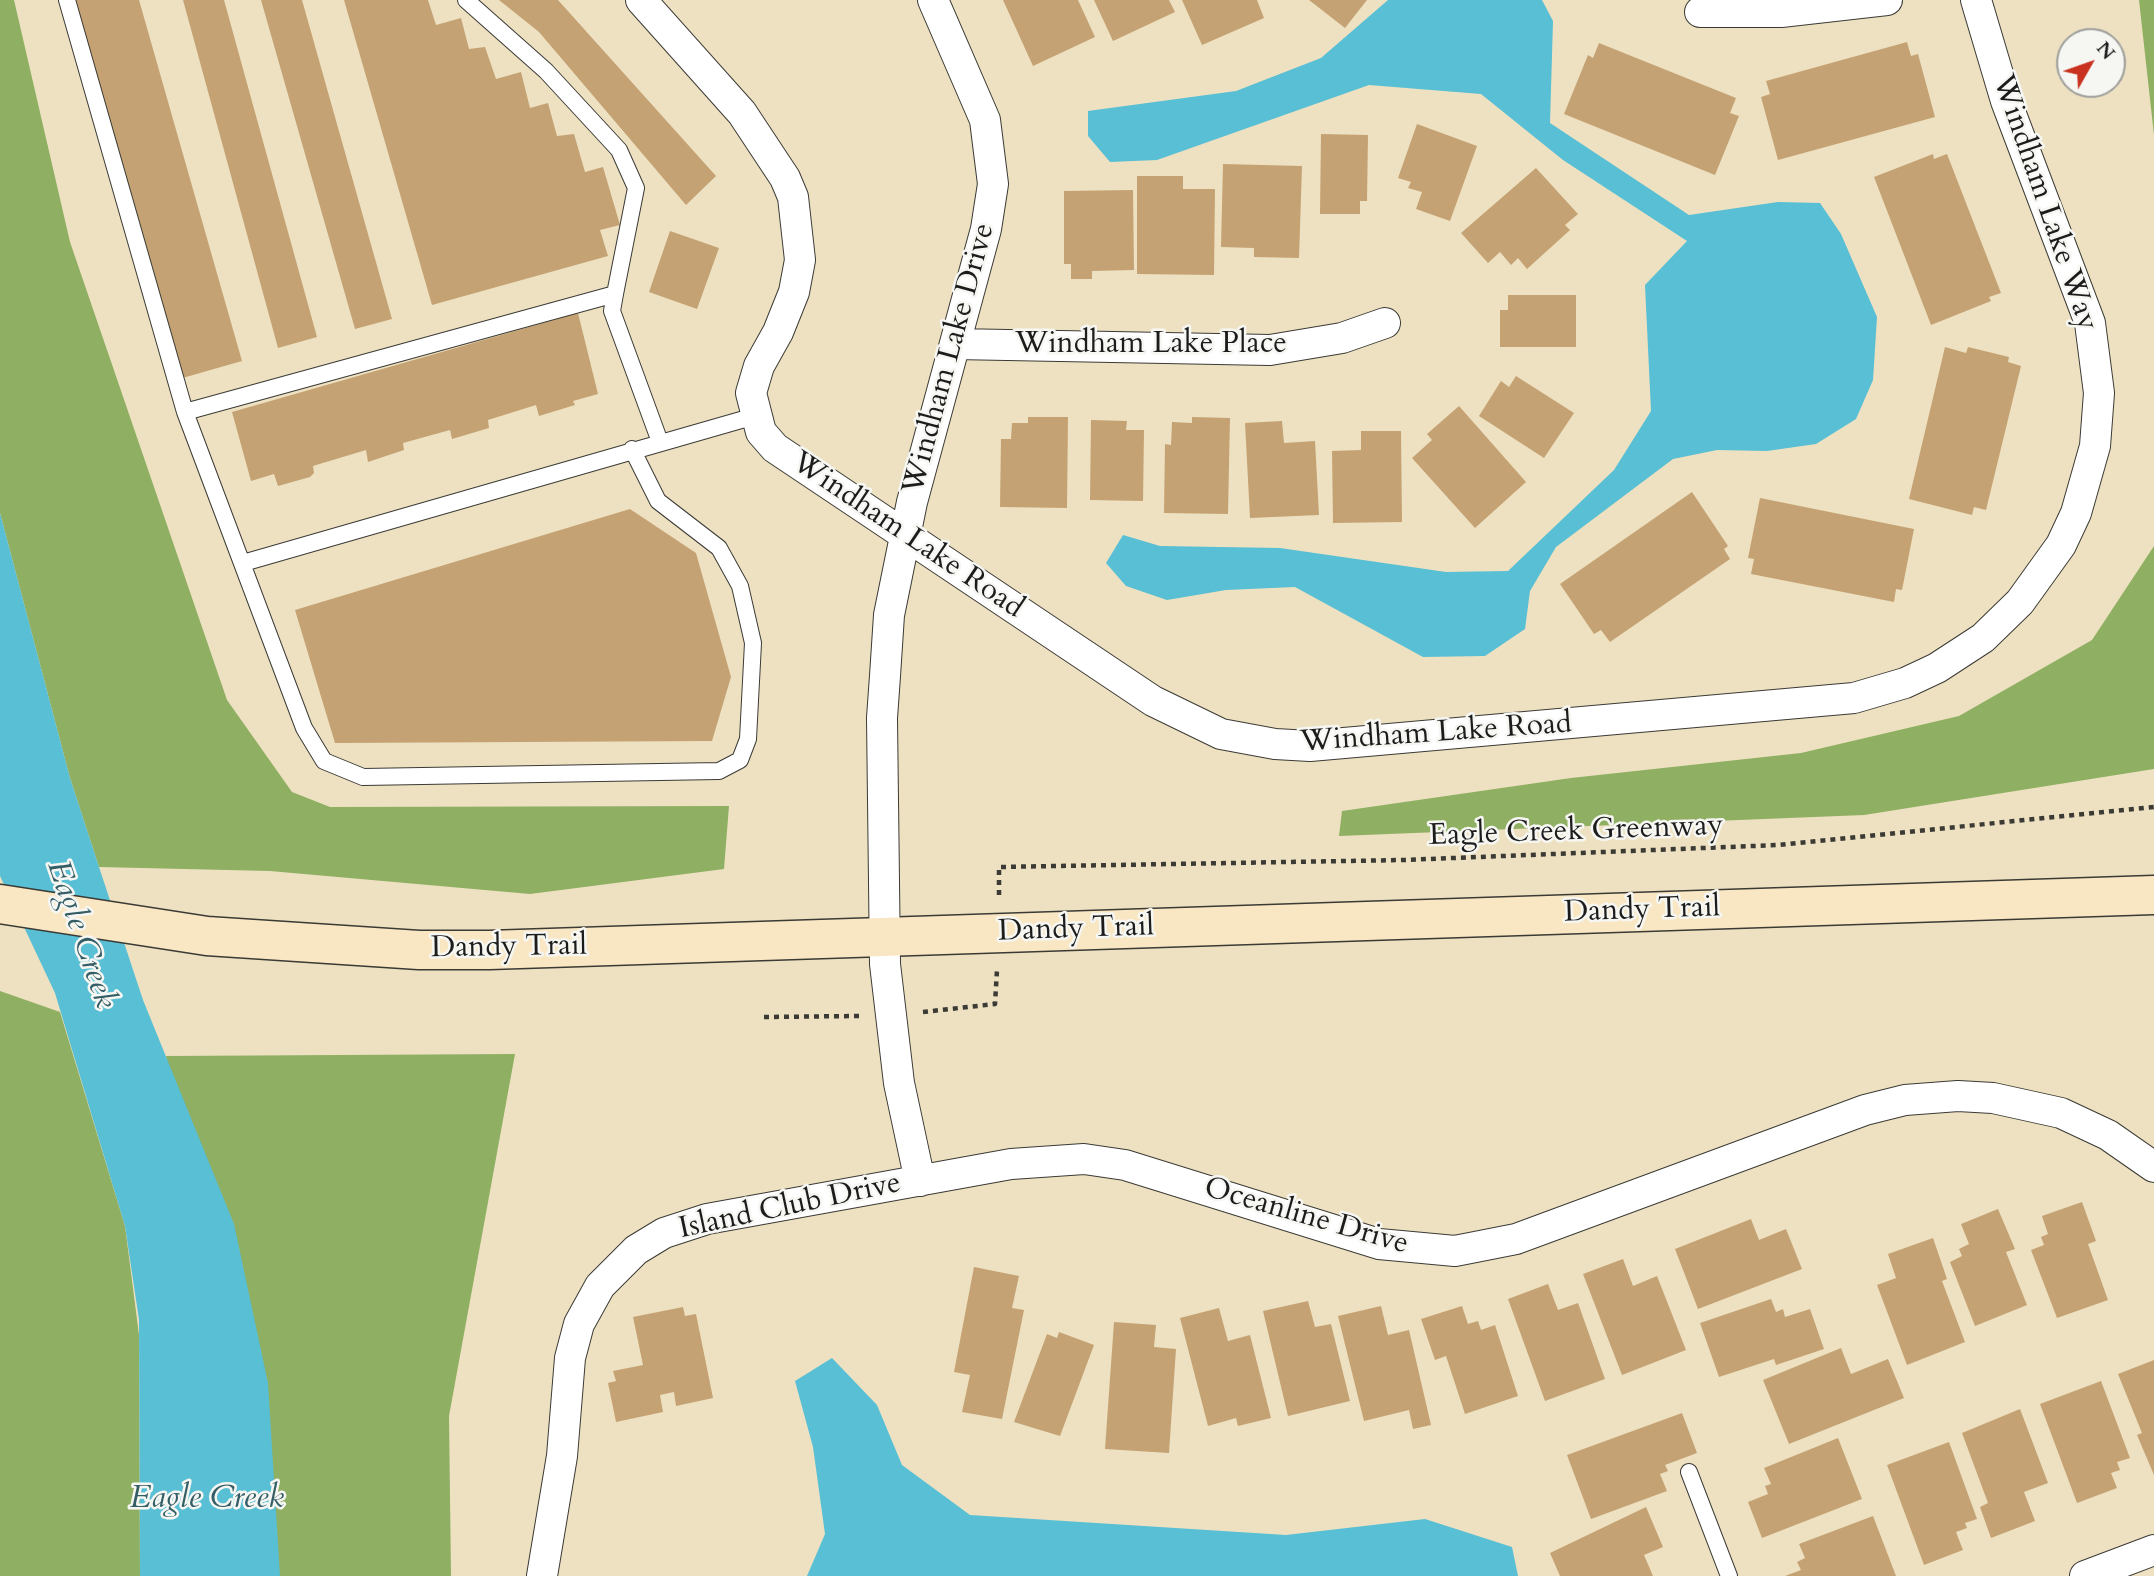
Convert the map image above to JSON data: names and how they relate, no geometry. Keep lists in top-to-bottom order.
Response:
{
  "streets": {
    "main road": ["Dandy Trail"],
    "street": [
      "Windham Lake Way",
      "Windham Lake Place",
      "Windham Lake Drive",
      "Windham Lake Road",
      "Island Club Drive",
      "Oceanline Drive"
    ],
    "path": ["Eagle Creek Greenway"]
  },
  "crossings": [
    ["Windham Lake Way", "Windham Lake Road"],
    ["Windham Lake Place", "Windham Lake Drive"],
    ["Windham Lake Drive", "Windham Lake Road"],
    ["Windham Lake Drive", "Dandy Trail"],
    ["Eagle Creek Greenway", "Dandy Trail"],
    ["Island Club Drive", "Oceanline Drive"]
  ],
  "water": ["Eagle Creek"],
  "north": "top right"
}
